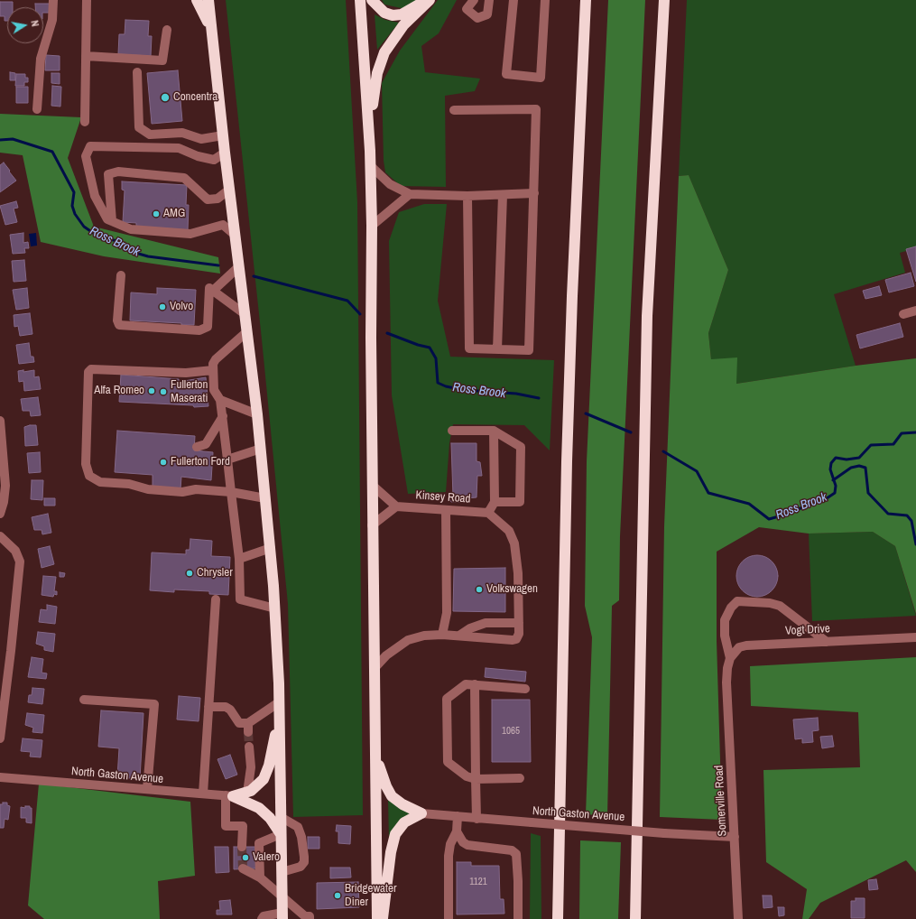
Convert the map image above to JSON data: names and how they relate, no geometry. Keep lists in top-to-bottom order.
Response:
{
  "streets": {
    "street": [
      "Kinsey Road",
      "Vogt Drive",
      "North Gaston Avenue",
      "Somerville Road"
    ]
  },
  "crossings": [
    ["Vogt Drive", "Somerville Road"],
    ["North Gaston Avenue", "Somerville Road"]
  ],
  "water": ["Ross Brook"],
  "places": [
    "Concentra",
    "AMG",
    "Volvo",
    "Alfa Romeo",
    "Fullerton Maserati",
    "Fullerton Ford",
    "Chrysler",
    "Volkswagen",
    "Valero",
    "Bridgewater Diner"
  ],
  "house_numbers": ["1065", "1121"],
  "north": "right"
}
